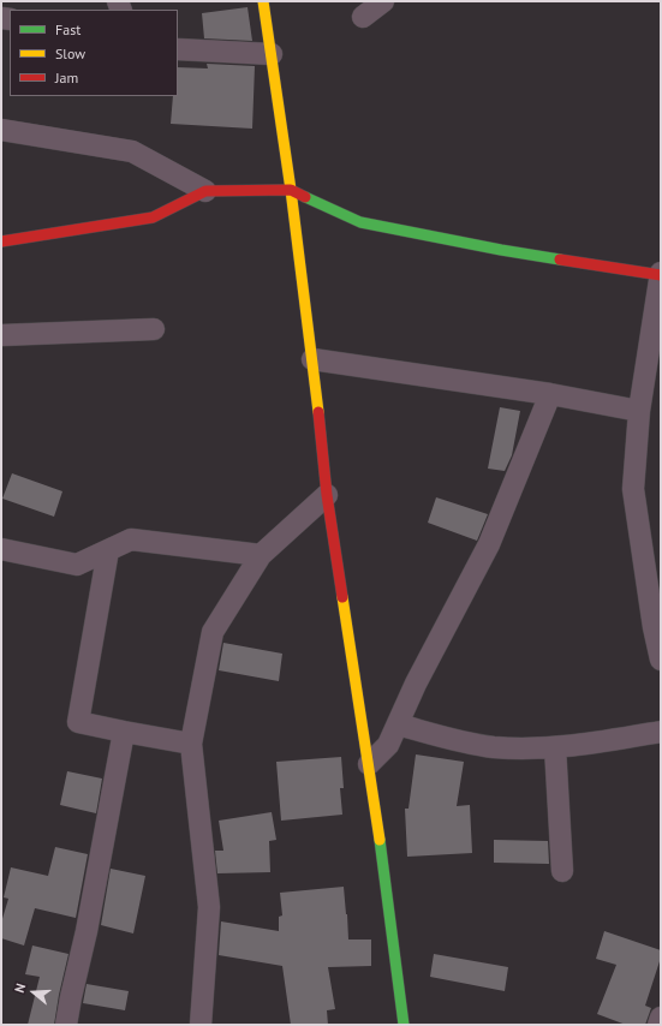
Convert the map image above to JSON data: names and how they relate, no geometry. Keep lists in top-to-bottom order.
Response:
{
  "legend": ["Fast", "Slow", "Jam"],
  "north": "left"
}
